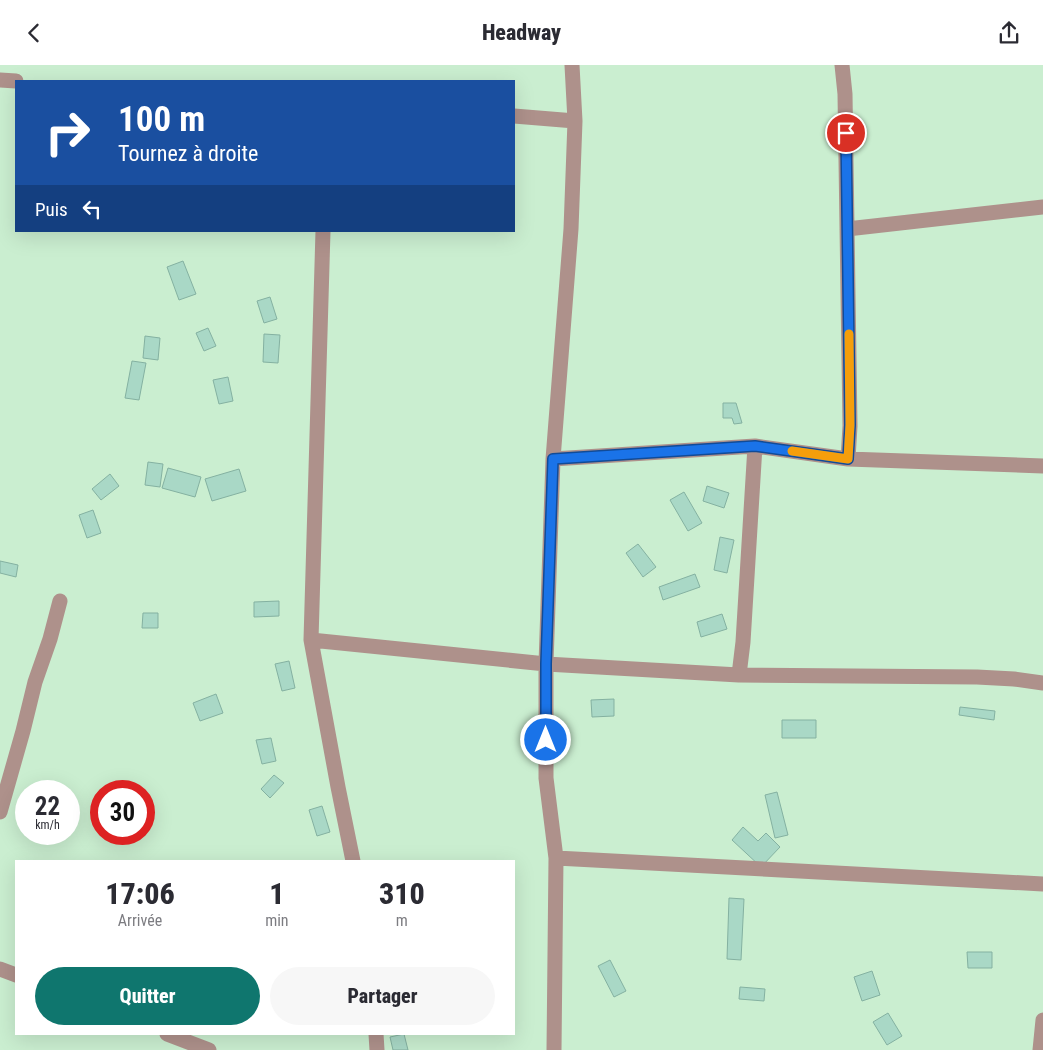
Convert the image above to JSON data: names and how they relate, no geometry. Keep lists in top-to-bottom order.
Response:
{
  "page": {
    "header": "Headway",
    "turn": ["100 m", "Tournez à droite"],
    "then": "Puis",
    "speed": "22 km/h",
    "limit": "30",
    "eta": [
      "17:06",
      "Arrivée",
      "1",
      "min",
      "310",
      "m"
    ],
    "buttons": ["Quitter", "Partager"]
  }
}
